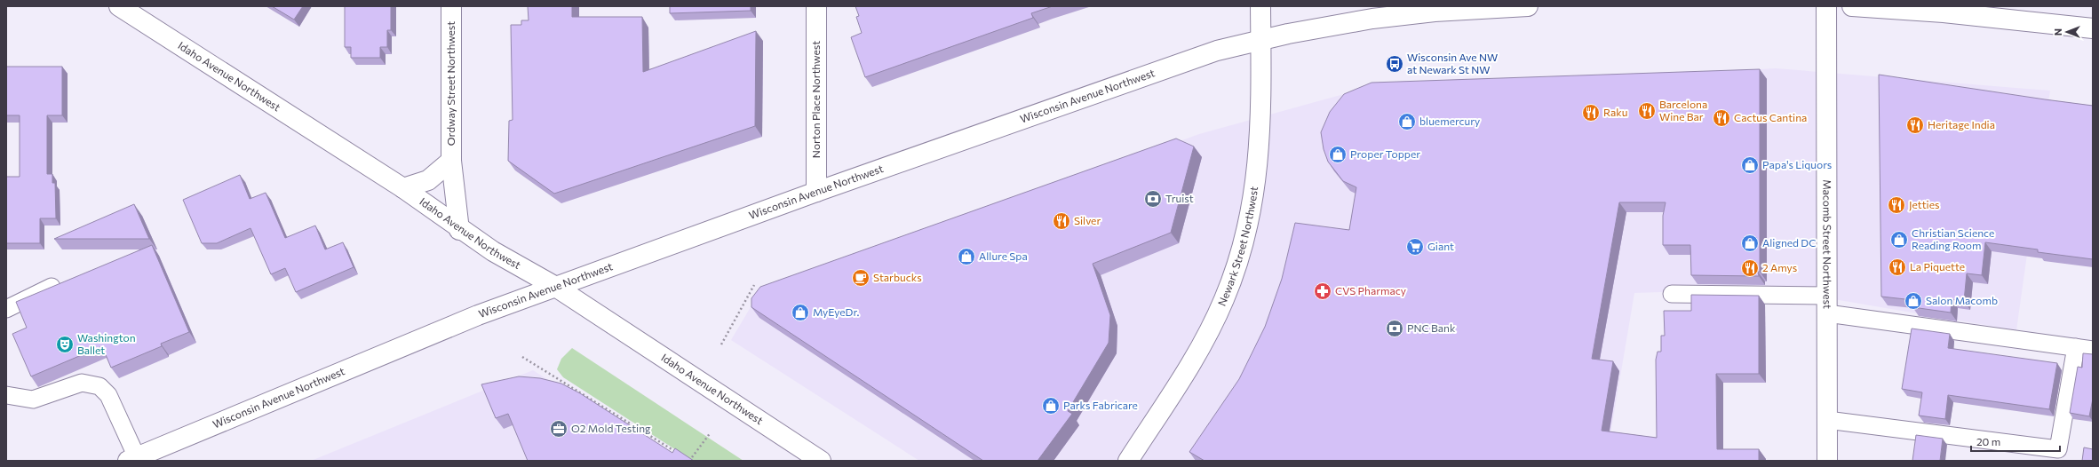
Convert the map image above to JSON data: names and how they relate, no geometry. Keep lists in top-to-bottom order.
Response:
{
  "streets": {
    "street": [
      "Idaho Avenue Northwest",
      "Ordway Street Northwest",
      "Wisconsin Avenue Northwest",
      "Norton Place Northwest",
      "Macomb Street Northwest",
      "Newark Street Northwest"
    ]
  },
  "crossings": [
    ["Idaho Avenue Northwest", "Ordway Street Northwest"],
    ["Idaho Avenue Northwest", "Wisconsin Avenue Northwest"],
    ["Wisconsin Avenue Northwest", "Norton Place Northwest"],
    ["Wisconsin Avenue Northwest", "Newark Street Northwest"]
  ],
  "places": {
    "bus stop": ["Wisconsin Ave NW at Newark St NW"],
    "restaurant": [
      "Barcelona Wine Bar",
      "Raku",
      "Cactus Cantina",
      "Heritage India",
      "Jetties",
      "Silver",
      "La Piquette",
      "2 Amys"
    ],
    "shop": [
      "bluemercury",
      "Proper Topper",
      "Papa's Liquors",
      "Christian Science Reading Room",
      "Aligned DC",
      "Allure Spa",
      "Salon Macomb",
      "MyEyeDr.",
      "Parks Fabricare"
    ],
    "bank": ["Truist", "PNC Bank"],
    "supermarket": ["Giant"],
    "cafe": ["Starbucks"],
    "pharmacy": ["CVS Pharmacy"],
    "theatre": ["Washington Ballet"],
    "office": ["O2 Mold Testing"]
  },
  "scale_bar": "20 m",
  "north": "left"
}
